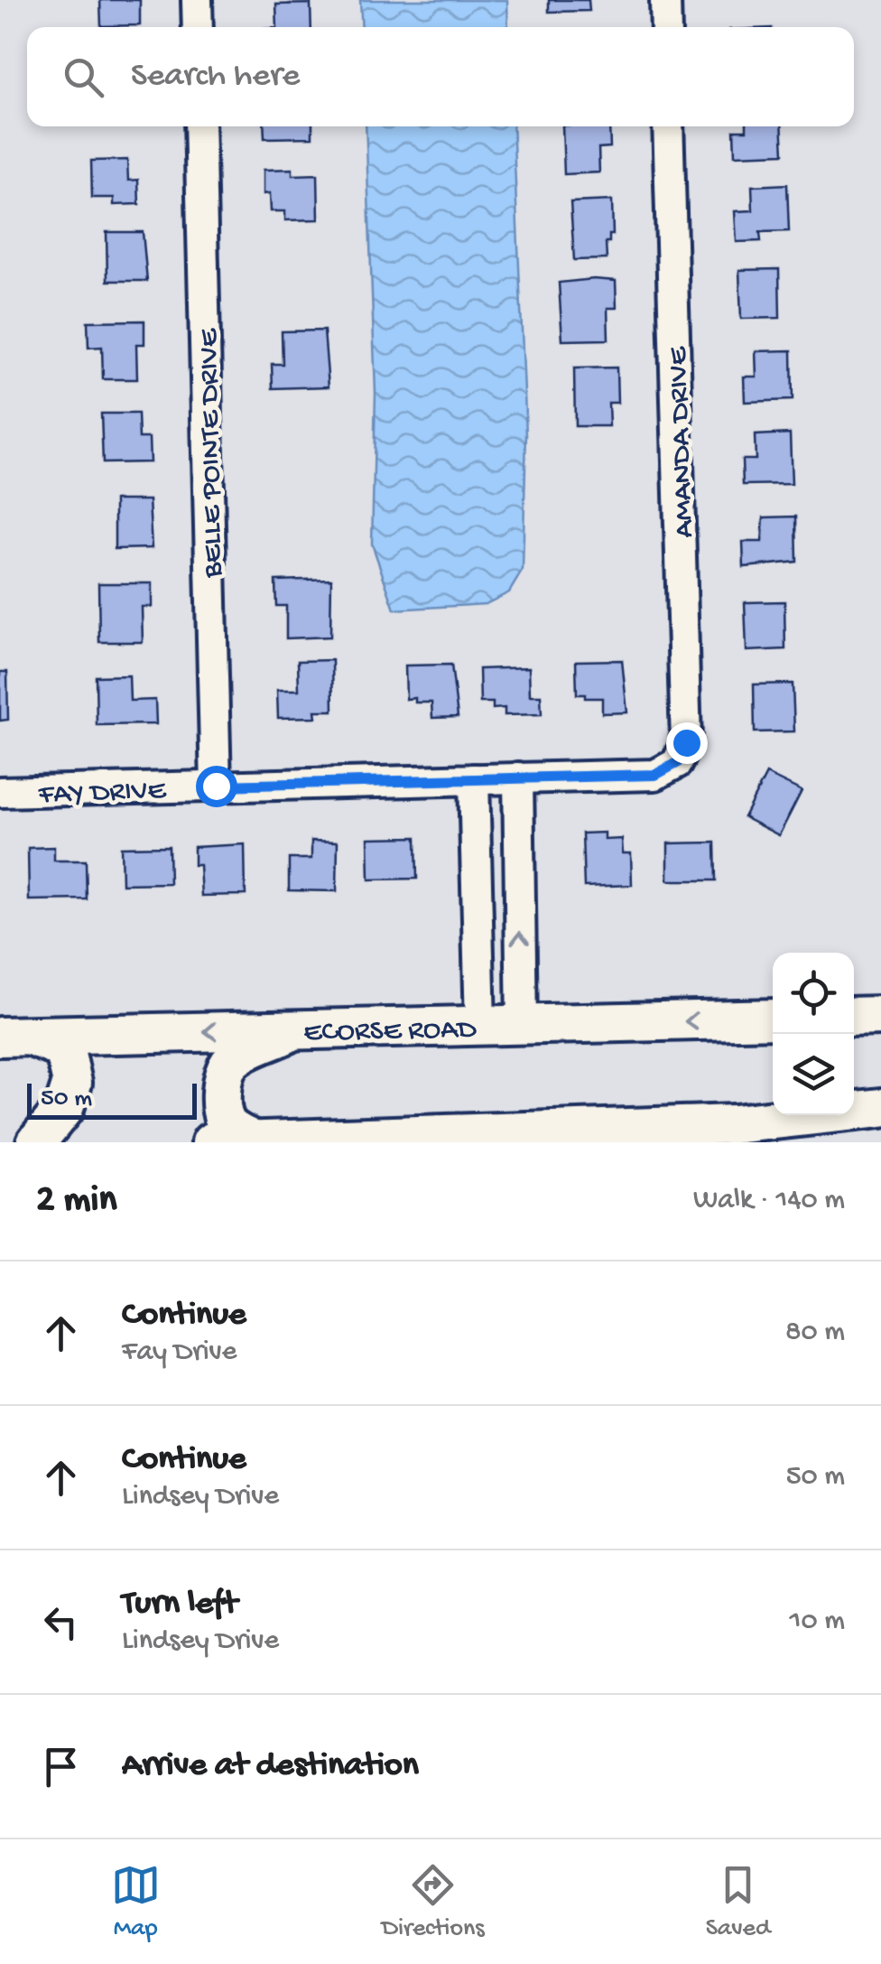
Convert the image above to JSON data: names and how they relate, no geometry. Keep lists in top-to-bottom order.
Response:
{
  "streets": {
    "main road": ["ECORSE ROAD"],
    "street": ["AMANDA DRIVE", "BELLE POINTE DRIVE", "FAY DRIVE"]
  },
  "crossings": [
    ["AMANDA DRIVE", "FAY DRIVE"],
    ["BELLE POINTE DRIVE", "FAY DRIVE"]
  ],
  "scale_bar": "50 m",
  "page": {
    "search": "Search here",
    "scale": "50 m",
    "heading": ["2 min", "Walk · 140 m"],
    "list": [
      ["Continue", "Fay Drive", "80 m"],
      ["Continue", "Lindsey Drive", "50 m"],
      ["Turn left", "Lindsey Drive", "10 m"],
      "Arrive at destination"
    ],
    "nav": ["Map", "Directions", "Saved"]
  }
}
